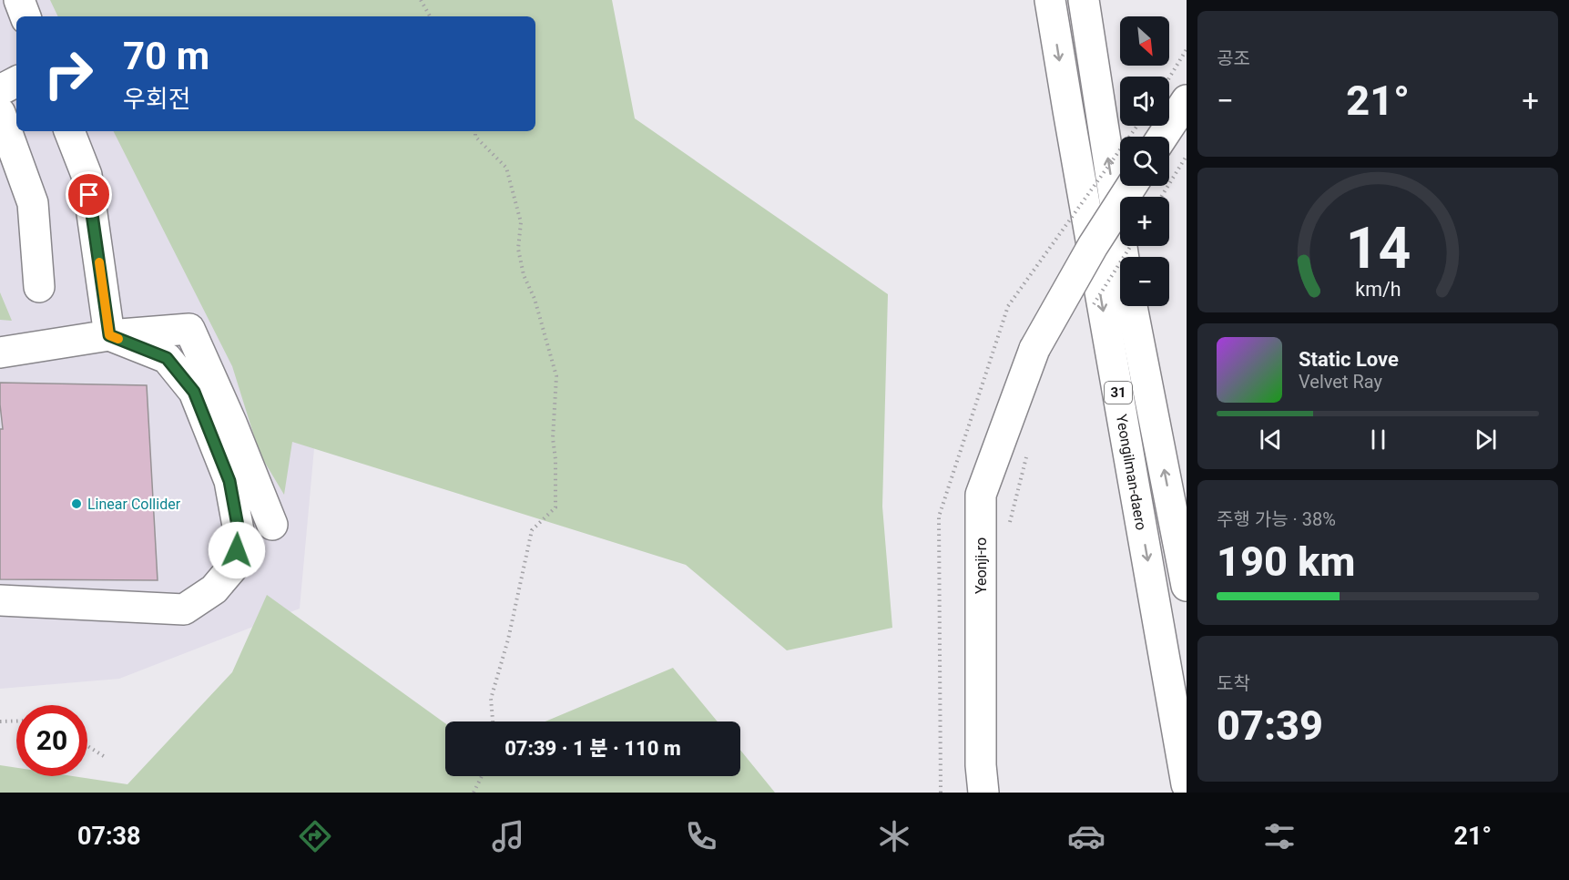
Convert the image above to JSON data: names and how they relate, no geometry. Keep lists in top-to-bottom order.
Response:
{
  "streets": {
    "main road": ["31", "Yeongilman-daero", "Yeonji-ro"]
  },
  "places": ["Linear Collider"],
  "north": "bottom right",
  "page": {
    "tile": [
      "공조",
      ["주행 가능 · 38%", "190 km"],
      ["도착", "07:39"]
    ],
    "map_buttons": ["+", "−"],
    "turn": ["70 m", "우회전"],
    "heat": ["−", "21°", "+"],
    "song": ["Static Love", "Velvet Ray"],
    "limit": "20",
    "trip": "07:39 · 1 분 · 110 m",
    "tabs": ["07:38", "21°"],
    "gauge": ["14", "km/h"]
  }
}
